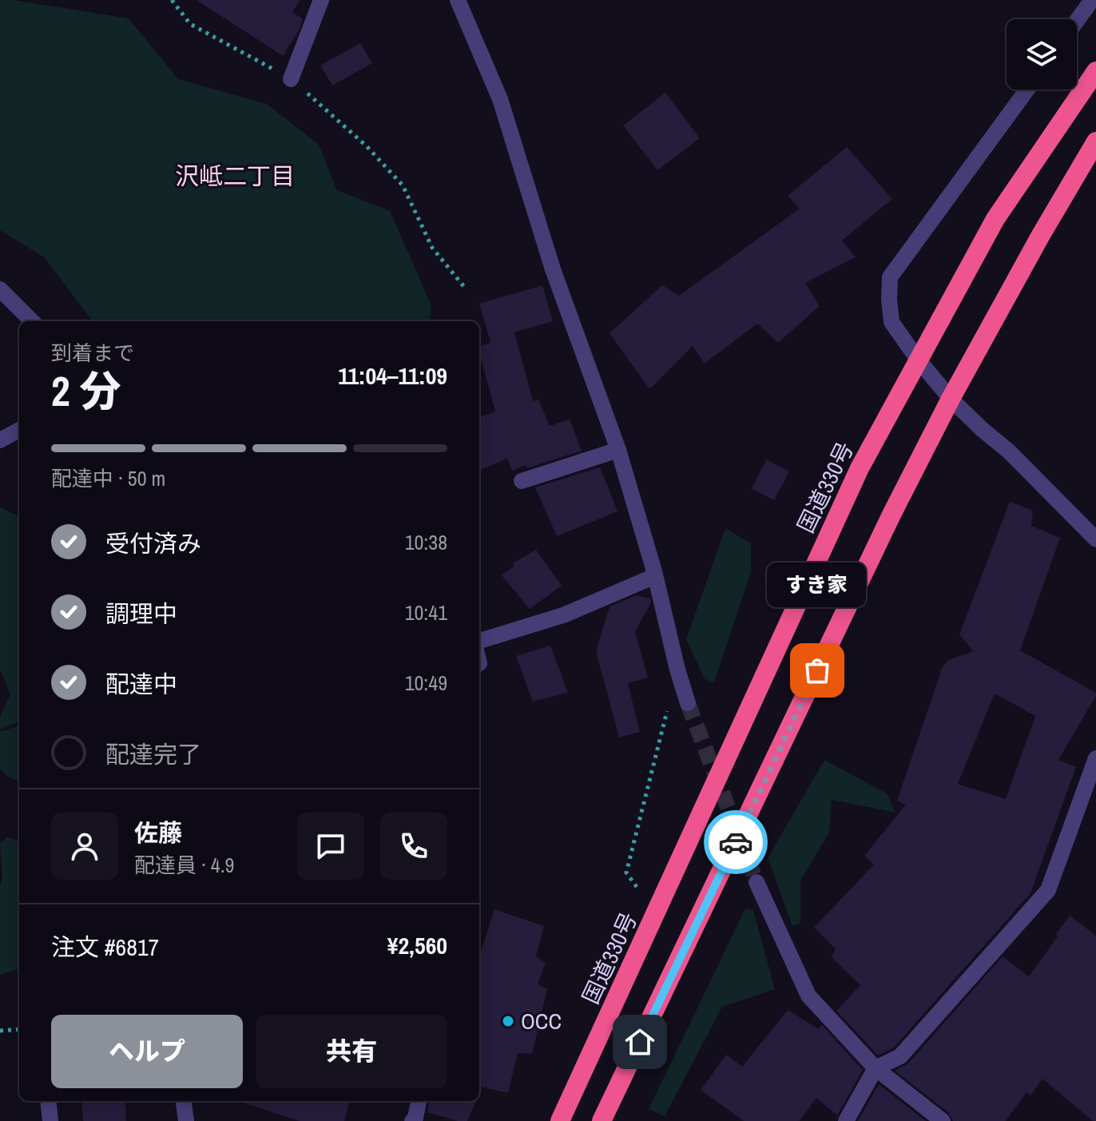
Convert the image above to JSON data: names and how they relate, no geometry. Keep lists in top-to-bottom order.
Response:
{
  "streets": {
    "highway": ["国道330号"]
  },
  "districts": ["沢岻二丁目"],
  "places": ["すき家", "OCC"],
  "page": {
    "heading": ["2 分", "到着まで", "11:04–11:09"],
    "panel": [
      "佐藤",
      "配達員 · 4.9",
      "注文 #6817",
      "¥2,560"
    ],
    "bar": "配達中 · 50 m",
    "list": [
      ["受付済み", "10:38"],
      ["調理中", "10:41"],
      ["配達中", "10:49"],
      "配達完了"
    ],
    "bubble": "すき家",
    "buttons": ["ヘルプ", "共有"]
  }
}
